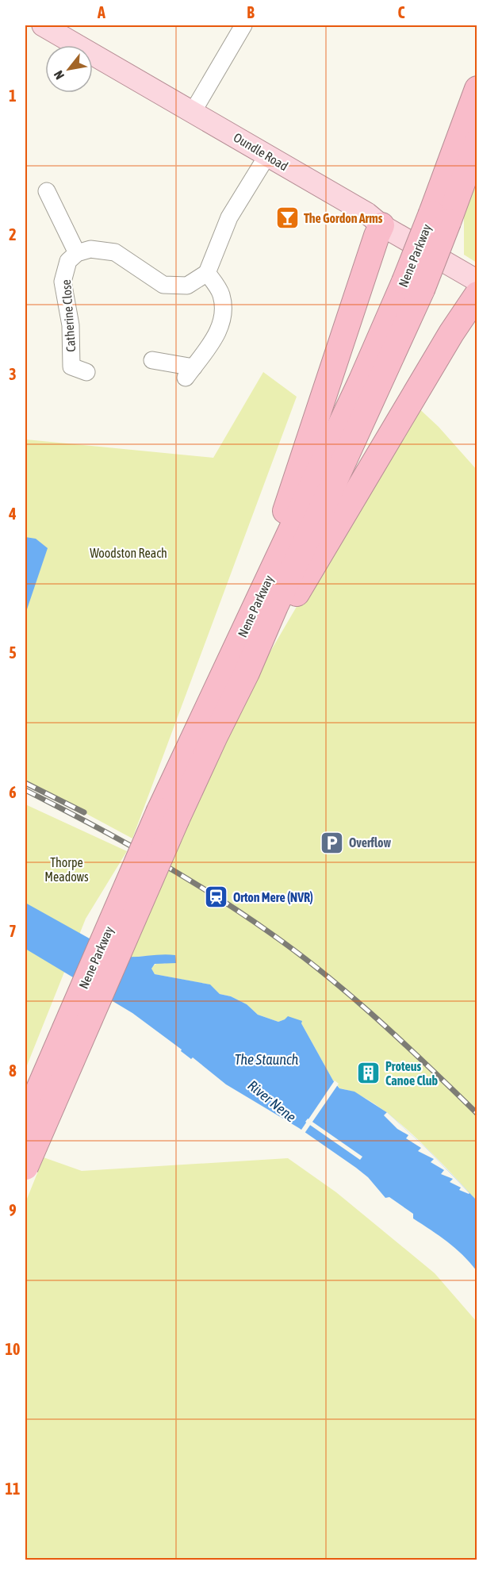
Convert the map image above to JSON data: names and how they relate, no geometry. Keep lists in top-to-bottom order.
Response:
{
  "streets": {
    "highway": ["Nene Parkway"],
    "main road": ["Oundle Road"],
    "street": ["Catherine Close"]
  },
  "water": ["The Staunch", "River Nene"],
  "parks": ["Woodston Reach", "Thorpe Meadows"],
  "places": {
    "bar": ["The Gordon Arms"],
    "parking": ["Overflow"],
    "station": ["Orton Mere (NVR)"],
    "building": ["Proteus Canoe Club"]
  },
  "north": "bottom left",
  "grid": {
    "columns": ["A", "B", "C"],
    "rows": [
      "1",
      "2",
      "3",
      "4",
      "5",
      "6",
      "7",
      "8",
      "9",
      "10",
      "11"
    ]
  }
}
